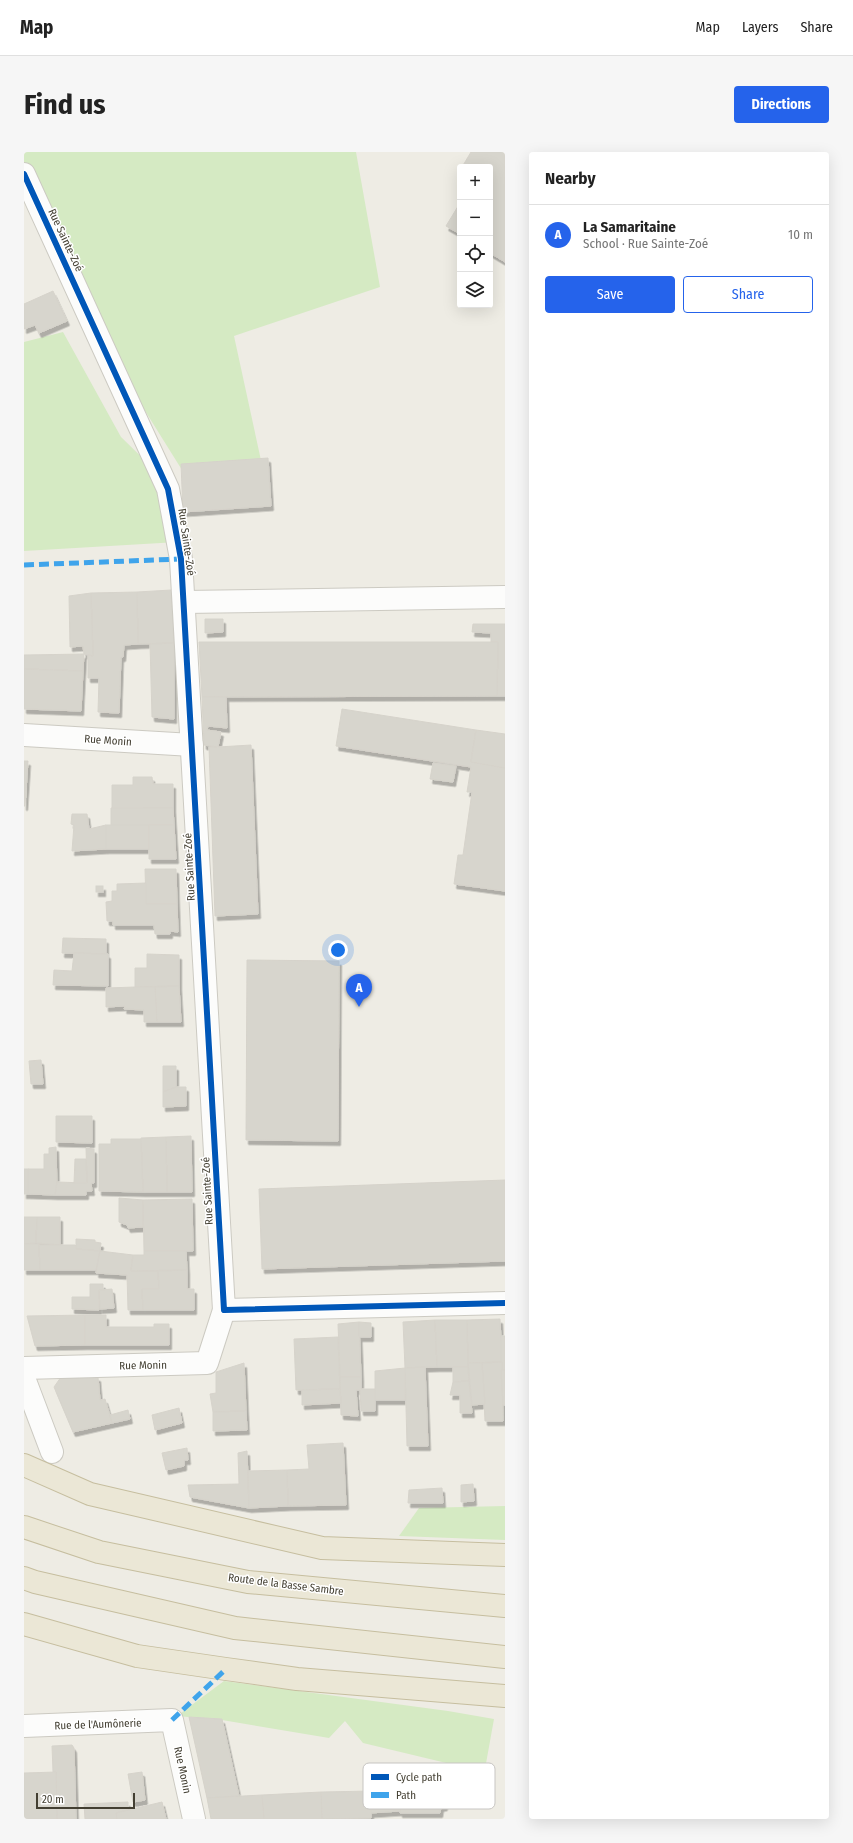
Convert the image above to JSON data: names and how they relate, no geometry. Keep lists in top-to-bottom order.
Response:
{
  "streets": {
    "highway": ["Route de la Basse Sambre"],
    "street": ["Rue Sainte-Zoé", "Rue Monin", "Rue de l'Aumônerie"]
  },
  "crossings": [
    ["Rue Sainte-Zoé", "Rue Monin"],
    ["Rue Monin", "Rue de l'Aumônerie"]
  ],
  "legend": ["Cycle path", "Path"],
  "scale_bar": "20 m",
  "page": {
    "header": "Map",
    "nav": ["Map", "Layers", "Share"],
    "buttons": [
      "Directions",
      ["Save", "Share"]
    ],
    "title": "Find us",
    "heading": "Nearby",
    "map_buttons": ["+", "−"],
    "list": [
      {
        "mark": "A",
        "name": "La Samaritaine",
        "note": "School · Rue Sainte-Zoé",
        "value": "10 m"
      }
    ],
    "pins": "A",
    "scale": "20 m"
  }
}
